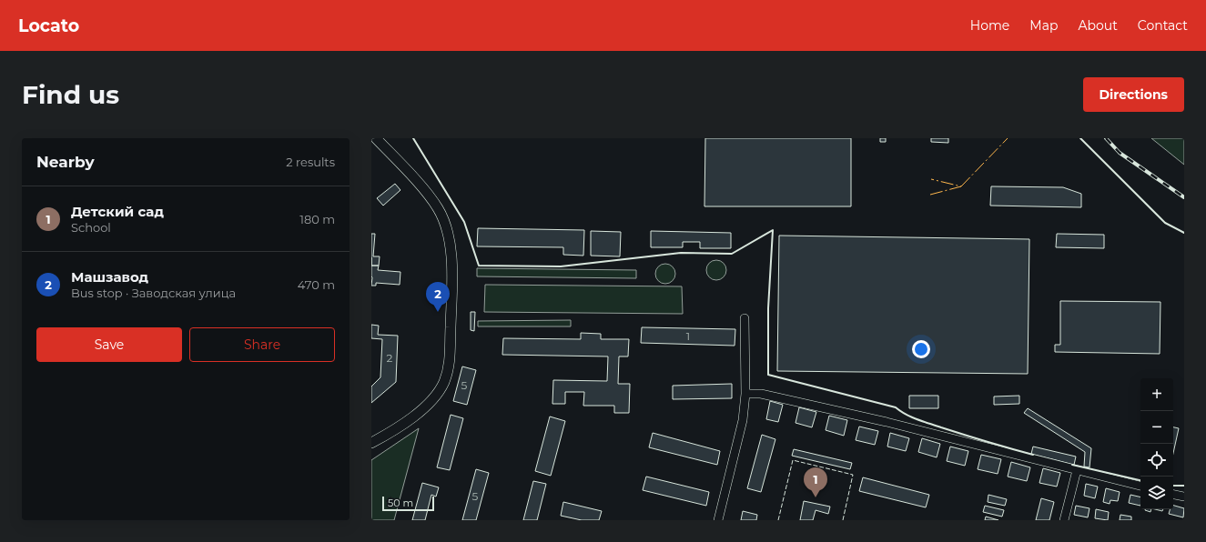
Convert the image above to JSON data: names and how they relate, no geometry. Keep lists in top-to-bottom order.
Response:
{
  "house_numbers": [
    "1",
    "2",
    "5",
    "5"
  ],
  "scale_bar": "50 m",
  "page": {
    "header": "Locato",
    "nav": [
      "Home",
      "Map",
      "About",
      "Contact"
    ],
    "buttons": [
      "Directions",
      ["Save", "Share"]
    ],
    "title": "Find us",
    "heading": ["Nearby", "2 results"],
    "list": [
      {
        "mark": "1",
        "name": "Детский сад",
        "note": "School",
        "value": "180 m"
      },
      {
        "mark": "2",
        "name": "Машзавод",
        "note": "Bus stop · Заводская улица",
        "value": "470 m"
      }
    ],
    "pins": ["2", "1"],
    "map_buttons": ["+", "−"],
    "scale": "50 m"
  }
}
